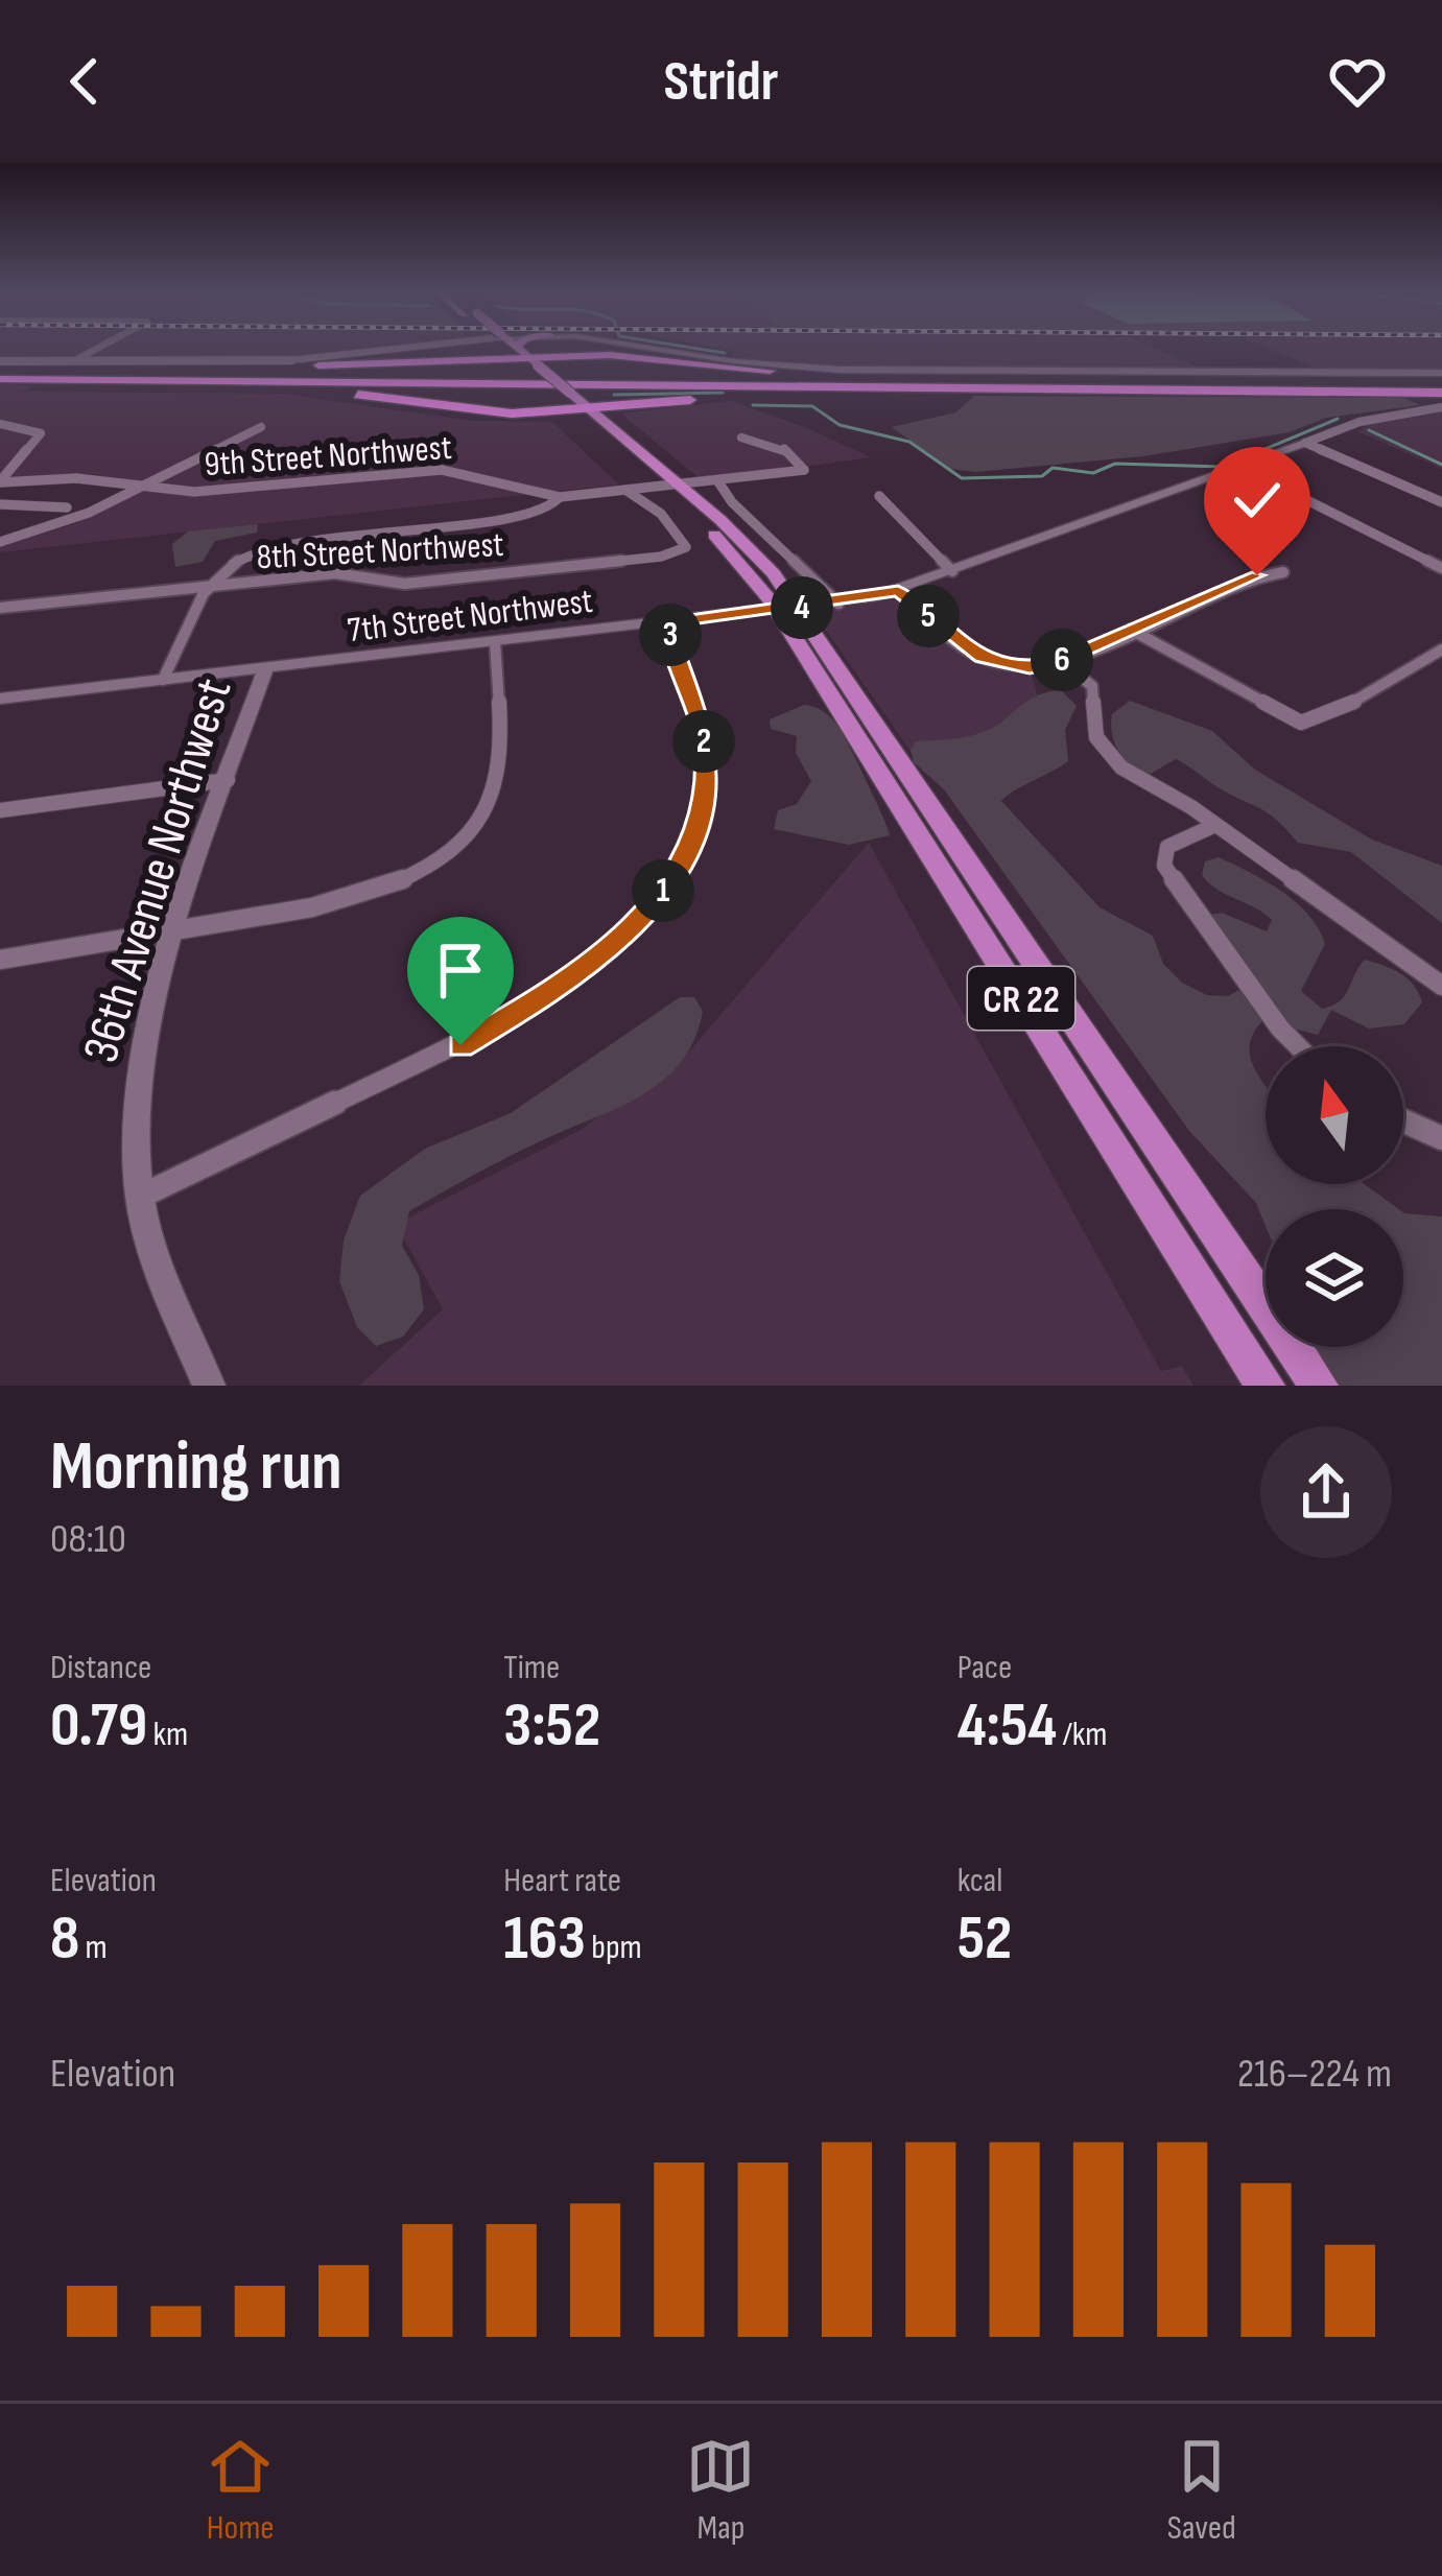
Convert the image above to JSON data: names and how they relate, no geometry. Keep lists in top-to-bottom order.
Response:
{
  "streets": {
    "main road": ["CR 22"],
    "street": [
      "9th Street Northwest",
      "8th Street Northwest",
      "7th Street Northwest",
      "36th Avenue Northwest"
    ]
  },
  "crossings": [
    ["9th Street Northwest", "8th Street Northwest"],
    ["9th Street Northwest", "CR 22"],
    ["7th Street Northwest", "36th Avenue Northwest"],
    ["7th Street Northwest", "CR 22"]
  ],
  "north": "top",
  "page": {
    "header": "Stridr",
    "pins": [
      "4",
      "5",
      "3",
      "6",
      "2",
      "1"
    ],
    "heading": ["Morning run", "08:10"],
    "stats": [
      ["Distance", "0.79 km"],
      ["Time", "3:52"],
      ["Pace", "4:54 /km"],
      ["Elevation", "8 m"],
      ["Heart rate", "163 bpm"],
      ["kcal", "52"]
    ],
    "chart": ["Elevation", "216–224 m"],
    "tabs": ["Home", "Map", "Saved"]
  }
}
